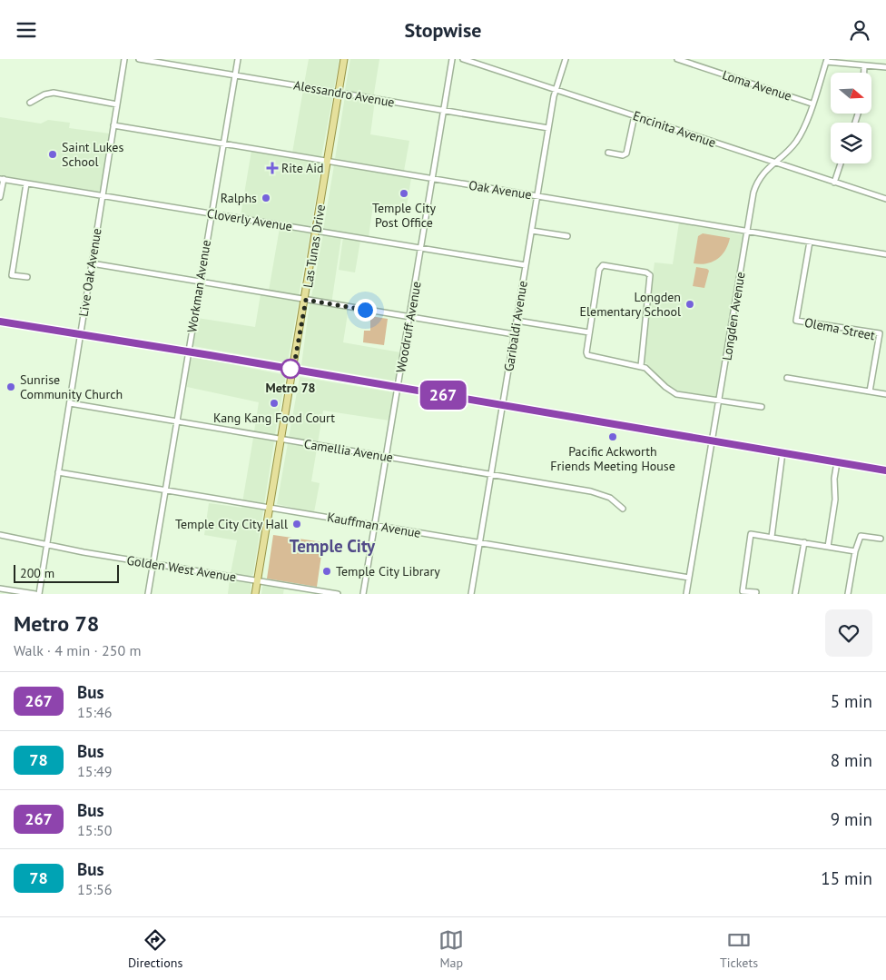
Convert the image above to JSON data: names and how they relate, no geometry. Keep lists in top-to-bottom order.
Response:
{
  "streets": {
    "main road": ["Las Tunas Drive"],
    "street": [
      "Loma Avenue",
      "Alessandro Avenue",
      "Encinita Avenue",
      "Oak Avenue",
      "Cloverly Avenue",
      "Live Oak Avenue",
      "Workman Avenue",
      "Longden Avenue",
      "Garibaldi Avenue",
      "Woodruff Avenue",
      "Olema Street",
      "Camellia Avenue",
      "Kauffman Avenue",
      "Golden West Avenue"
    ]
  },
  "crossings": [
    ["Loma Avenue", "Longden Avenue"],
    ["Alessandro Avenue", "Las Tunas Drive"],
    ["Alessandro Avenue", "Workman Avenue"],
    ["Alessandro Avenue", "Garibaldi Avenue"],
    ["Alessandro Avenue", "Woodruff Avenue"],
    ["Encinita Avenue", "Longden Avenue"],
    ["Encinita Avenue", "Garibaldi Avenue"],
    ["Oak Avenue", "Las Tunas Drive"],
    ["Oak Avenue", "Live Oak Avenue"],
    ["Oak Avenue", "Workman Avenue"],
    ["Oak Avenue", "Longden Avenue"],
    ["Oak Avenue", "Garibaldi Avenue"],
    ["Oak Avenue", "Woodruff Avenue"],
    ["Oak Avenue", "Olema Street"],
    ["Cloverly Avenue", "Las Tunas Drive"],
    ["Cloverly Avenue", "Live Oak Avenue"],
    ["Cloverly Avenue", "Workman Avenue"],
    ["Cloverly Avenue", "Garibaldi Avenue"],
    ["Cloverly Avenue", "Woodruff Avenue"],
    ["Las Tunas Drive", "Camellia Avenue"],
    ["Las Tunas Drive", "Kauffman Avenue"],
    ["Las Tunas Drive", "Golden West Avenue"],
    ["Live Oak Avenue", "Camellia Avenue"],
    ["Live Oak Avenue", "Kauffman Avenue"],
    ["Live Oak Avenue", "Golden West Avenue"],
    ["Workman Avenue", "Camellia Avenue"],
    ["Workman Avenue", "Kauffman Avenue"],
    ["Workman Avenue", "Golden West Avenue"],
    ["Longden Avenue", "Kauffman Avenue"],
    ["Garibaldi Avenue", "Camellia Avenue"],
    ["Garibaldi Avenue", "Kauffman Avenue"],
    ["Woodruff Avenue", "Camellia Avenue"],
    ["Woodruff Avenue", "Kauffman Avenue"]
  ],
  "districts": ["Temple City"],
  "places": {
    "other": [
      "Saint Lukes School",
      "Temple City Post Office",
      "Ralphs",
      "Longden Elementary School",
      "Metro 78",
      "Sunrise Community Church",
      "Kang Kang Food Court",
      "Pacific Ackworth Friends Meeting House",
      "Temple City City Hall",
      "Temple City Library"
    ],
    "health": ["Rite Aid"]
  },
  "lines": ["bus line 267"],
  "scale_bar": "200 m",
  "north": "right",
  "page": {
    "header": "Stopwise",
    "on_map": "267",
    "scale": "200 m",
    "heading": ["Metro 78", "Walk · 4 min · 250 m"],
    "list": [
      {
        "mark": "267",
        "name": "Bus",
        "note": "15:46",
        "value": "5 min"
      },
      {
        "mark": "78",
        "name": "Bus",
        "note": "15:49",
        "value": "8 min"
      },
      {
        "mark": "267",
        "name": "Bus",
        "note": "15:50",
        "value": "9 min"
      },
      {
        "mark": "78",
        "name": "Bus",
        "note": "15:56",
        "value": "15 min"
      }
    ],
    "tabs": ["Directions", "Map", "Tickets"]
  }
}
